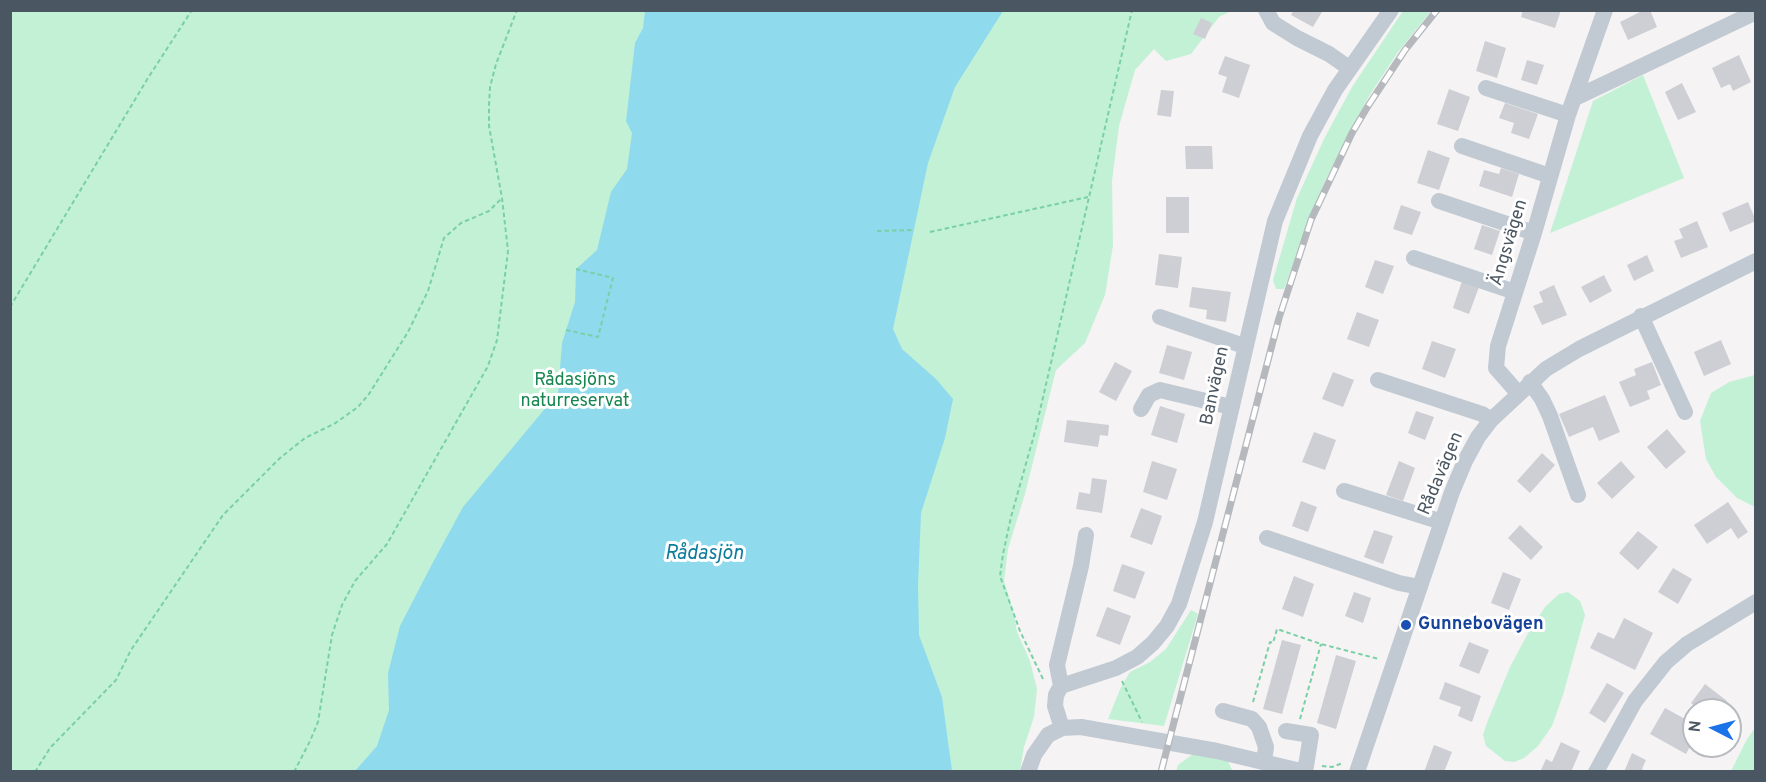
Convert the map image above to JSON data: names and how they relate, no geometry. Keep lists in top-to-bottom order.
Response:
{
  "streets": {
    "street": ["Ängsvägen", "Banvägen", "Rådavägen"]
  },
  "crossings": [
    ["Ängsvägen", "Rådavägen"]
  ],
  "water": ["Rådasjön"],
  "parks": ["Rådasjöns naturreservat"],
  "places": ["Gunnebovägen"],
  "north": "left"
}
